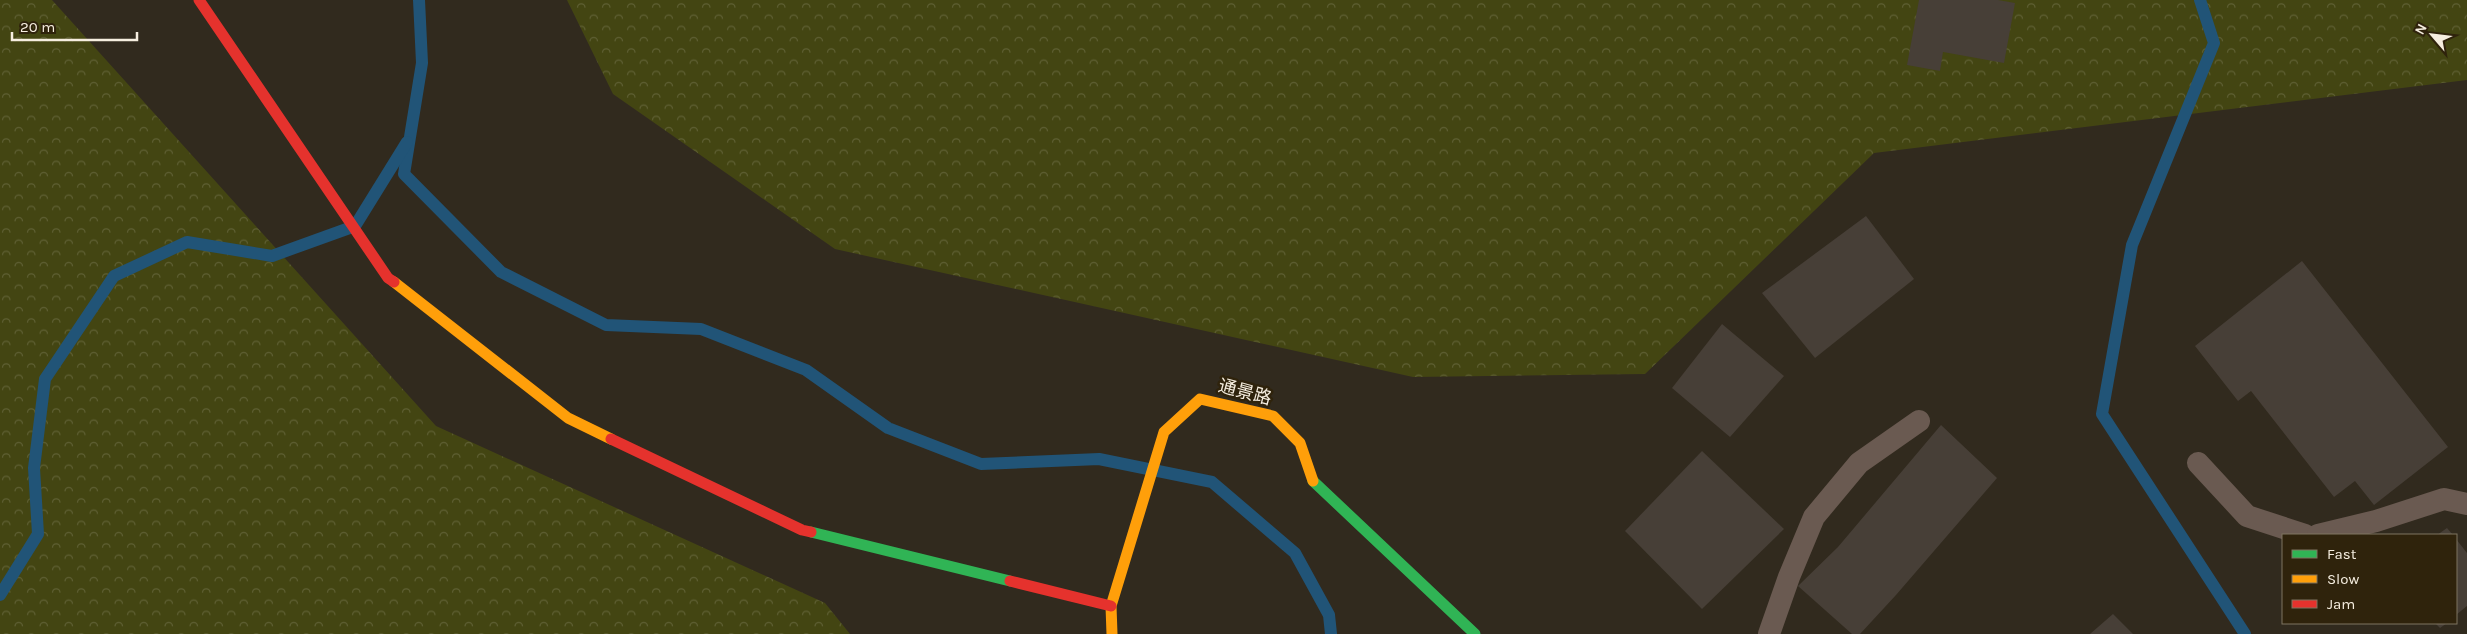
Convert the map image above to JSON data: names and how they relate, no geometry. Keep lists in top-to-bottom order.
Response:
{
  "streets": {
    "street": ["通景路"]
  },
  "legend": ["Fast", "Slow", "Jam"],
  "scale_bar": "20 m",
  "north": "top left"
}
